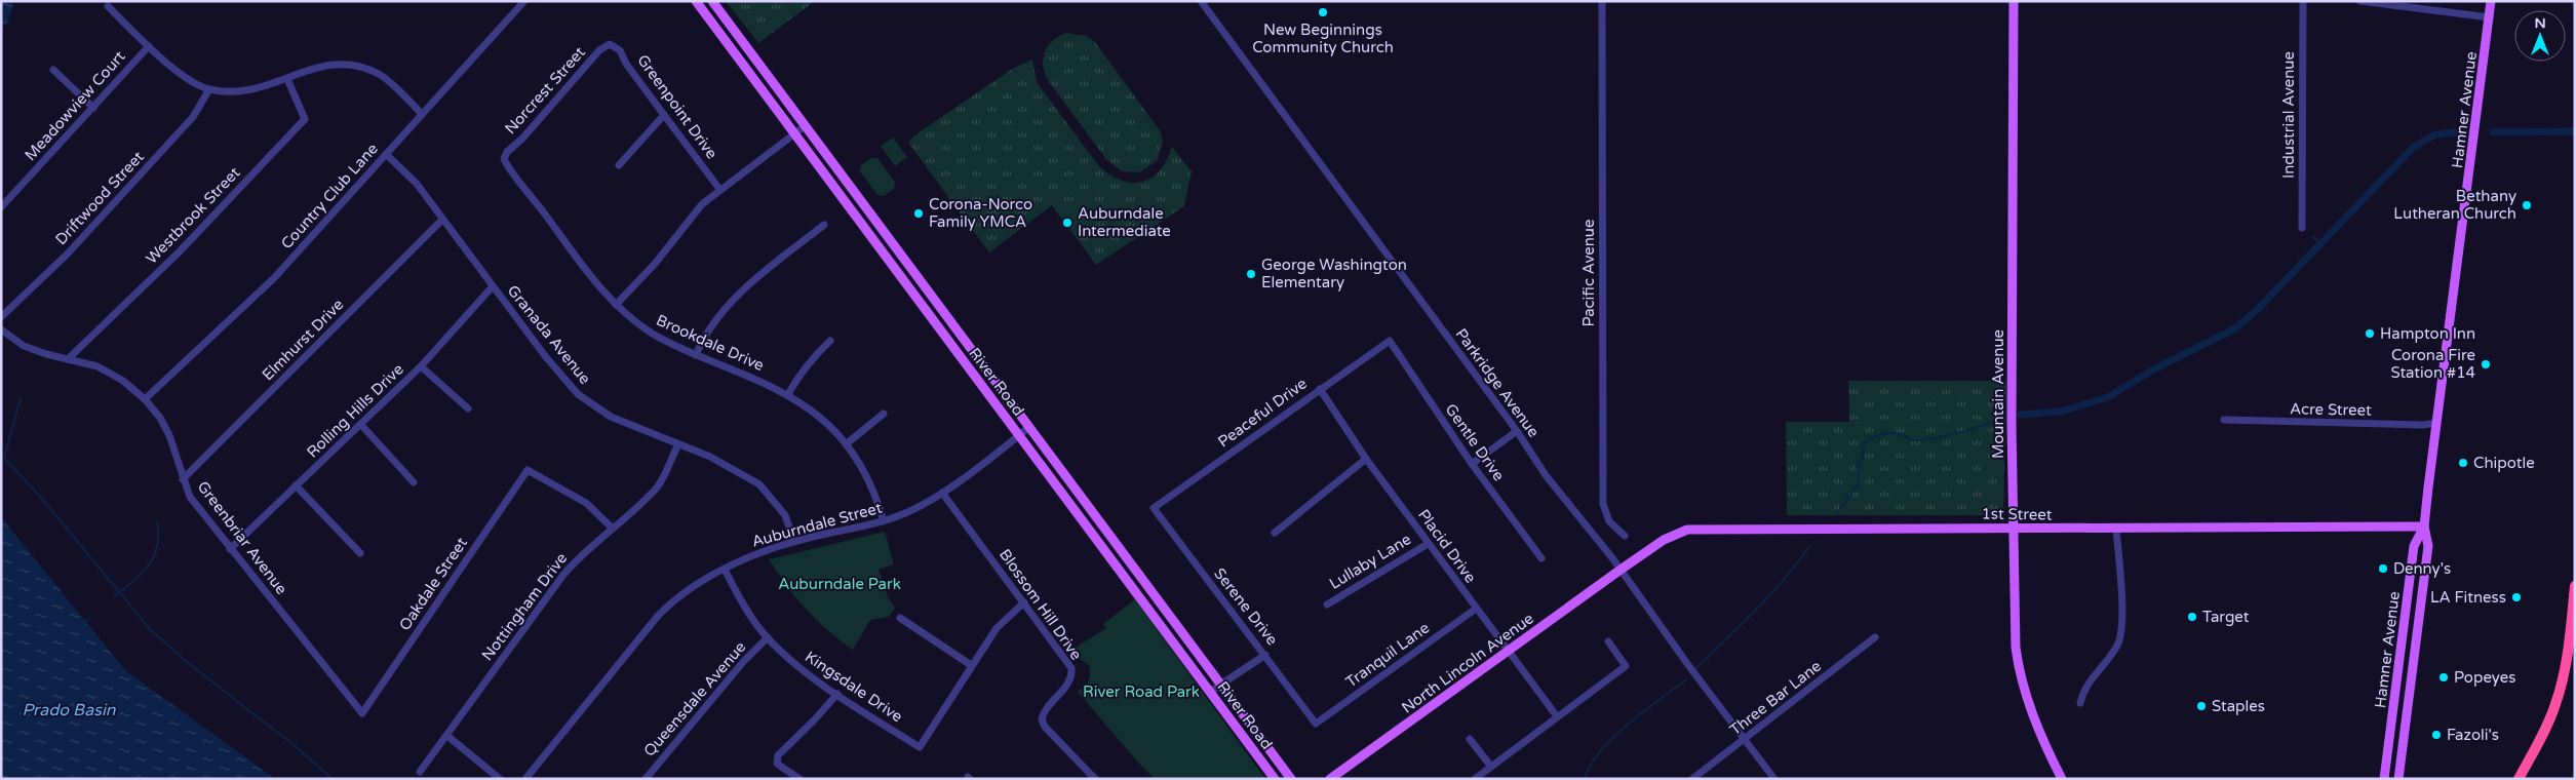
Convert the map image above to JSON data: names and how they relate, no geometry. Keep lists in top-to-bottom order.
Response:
{
  "streets": {
    "main road": [
      "Hamner Avenue",
      "River Road",
      "Mountain Avenue",
      "1st Street",
      "North Lincoln Avenue"
    ],
    "street": [
      "Norcrest Street",
      "Meadowview Court",
      "Greenpoint Drive",
      "Industrial Avenue",
      "Country Club Lane",
      "Driftwood Street",
      "Westbrook Street",
      "Pacific Avenue",
      "Granada Avenue",
      "Elmhurst Drive",
      "Brookdale Drive",
      "Parkridge Avenue",
      "Acre Street",
      "Rolling Hills Drive",
      "Peaceful Drive",
      "Gentle Drive",
      "Auburndale Street",
      "Greenbriar Avenue",
      "Placid Drive",
      "Lullaby Lane",
      "Oakdale Street",
      "Blossom Hill Drive",
      "Nottingham Drive",
      "Serene Drive",
      "Tranquil Lane",
      "Kingsdale Drive",
      "Three Bar Lane",
      "Queensdale Avenue"
    ]
  },
  "crossings": [
    ["Norcrest Street", "Greenpoint Drive"],
    ["Norcrest Street", "Brookdale Drive"],
    ["Hamner Avenue", "Acre Street"],
    ["Hamner Avenue", "1st Street"],
    ["Country Club Lane", "Granada Avenue"],
    ["Country Club Lane", "Greenbriar Avenue"],
    ["Westbrook Street", "Greenbriar Avenue"],
    ["Granada Avenue", "Elmhurst Drive"],
    ["Granada Avenue", "Rolling Hills Drive"],
    ["Granada Avenue", "Auburndale Street"],
    ["Granada Avenue", "Nottingham Drive"],
    ["Elmhurst Drive", "Greenbriar Avenue"],
    ["Brookdale Drive", "Auburndale Street"],
    ["River Road", "Auburndale Street"],
    ["Parkridge Avenue", "1st Street"],
    ["Parkridge Avenue", "North Lincoln Avenue"],
    ["Parkridge Avenue", "Three Bar Lane"],
    ["Mountain Avenue", "1st Street"],
    ["Rolling Hills Drive", "Greenbriar Avenue"],
    ["Peaceful Drive", "Gentle Drive"],
    ["Peaceful Drive", "Placid Drive"],
    ["Peaceful Drive", "Serene Drive"],
    ["1st Street", "North Lincoln Avenue"],
    ["Auburndale Street", "Blossom Hill Drive"],
    ["Auburndale Street", "Kingsdale Drive"],
    ["Greenbriar Avenue", "Oakdale Street"],
    ["Placid Drive", "Lullaby Lane"],
    ["Placid Drive", "Tranquil Lane"],
    ["Placid Drive", "North Lincoln Avenue"],
    ["Oakdale Street", "Nottingham Drive"],
    ["Serene Drive", "Tranquil Lane"],
    ["Kingsdale Drive", "Queensdale Avenue"]
  ],
  "water": ["Prado Basin"],
  "parks": ["Auburndale Park", "River Road Park"],
  "places": [
    "New Beginnings Community Church",
    "Bethany Lutheran Church",
    "Corona-Norco Family YMCA",
    "Auburndale Intermediate",
    "George Washington Elementary",
    "Hampton Inn",
    "Corona Fire Station #14",
    "Chipotle",
    "Denny's",
    "LA Fitness",
    "Target",
    "Popeyes",
    "Staples",
    "Fazoli's"
  ],
  "north": "top"
}
